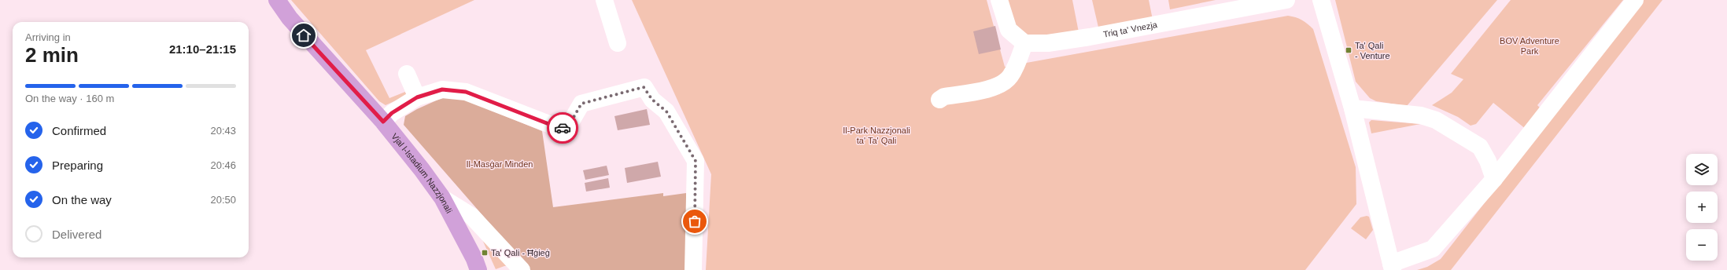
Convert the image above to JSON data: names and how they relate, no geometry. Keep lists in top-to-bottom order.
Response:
{
  "streets": {
    "main road": ["Vjal l-Istadium Nazzjonali"],
    "street": ["Triq ta' Vnezja"]
  },
  "parks": ["BOV Adventure Park", "Il-Park Nazzjonali ta' Ta' Qali", "Il-Masġar Minden"],
  "places": {
    "transit": ["Ta' Qali - Venture", "Ta' Qali - Ħġieġ"]
  },
  "page": {
    "heading": ["2 min", "Arriving in", "21:10–21:15"],
    "bar": "On the way · 160 m",
    "list": [
      ["Confirmed", "20:43"],
      ["Preparing", "20:46"],
      ["On the way", "20:50"],
      "Delivered"
    ],
    "map_buttons": ["+", "−"]
  }
}
